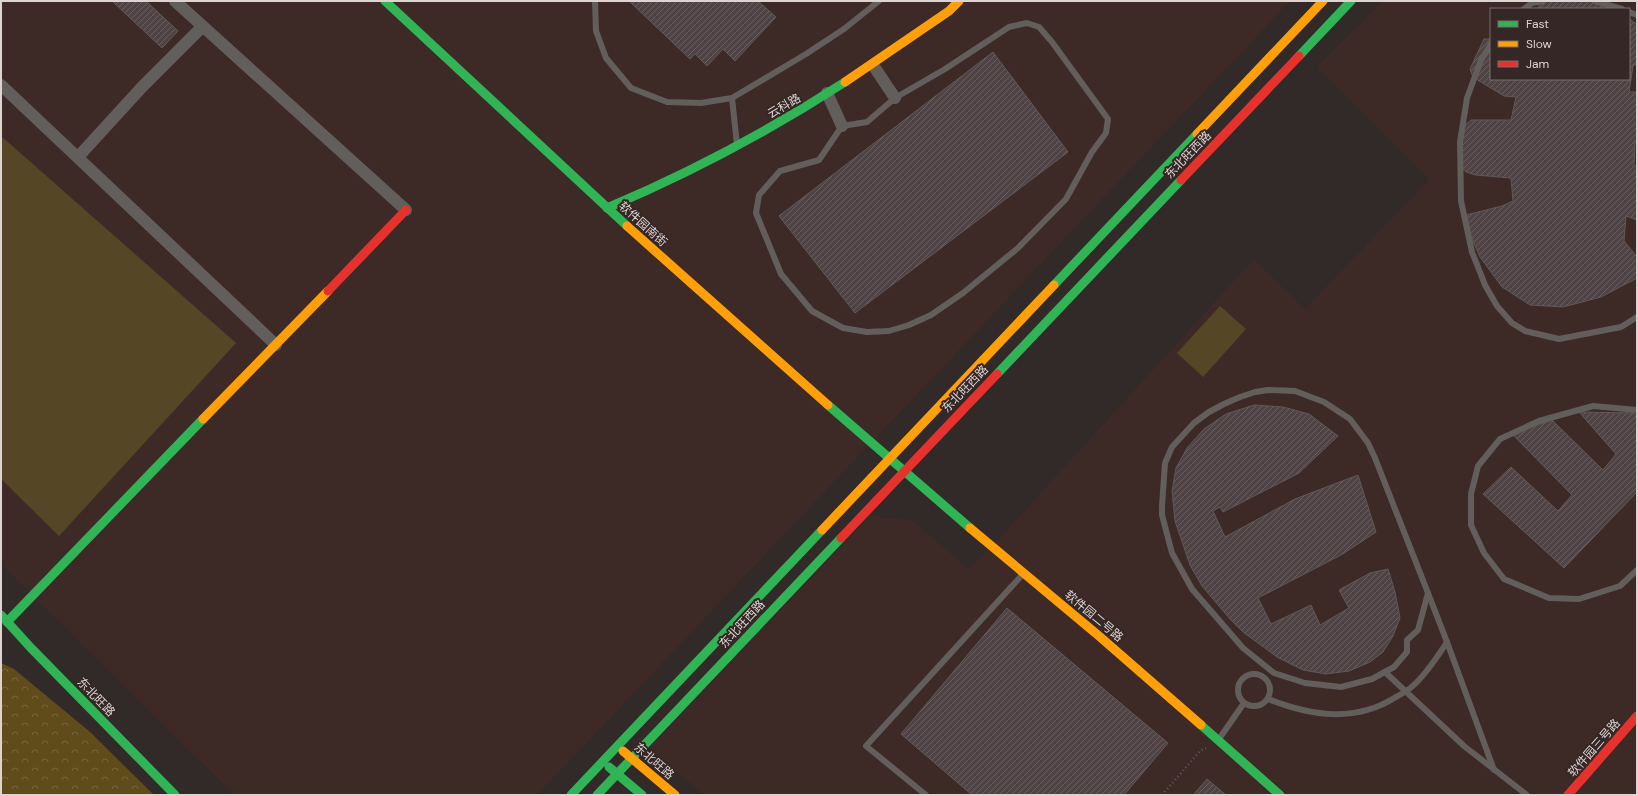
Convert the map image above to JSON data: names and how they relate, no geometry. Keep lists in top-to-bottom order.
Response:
{
  "streets": {
    "street": [
      "云科路",
      "东北旺西路",
      "软件园南街",
      "软件园二号路",
      "东北旺路",
      "软件园三号路"
    ]
  },
  "crossings": [
    ["云科路", "软件园南街"],
    ["东北旺西路", "软件园南街"],
    ["东北旺西路", "软件园二号路"],
    ["东北旺西路", "东北旺路"],
    ["软件园南街", "软件园二号路"]
  ],
  "legend": ["Fast", "Slow", "Jam"]
}
